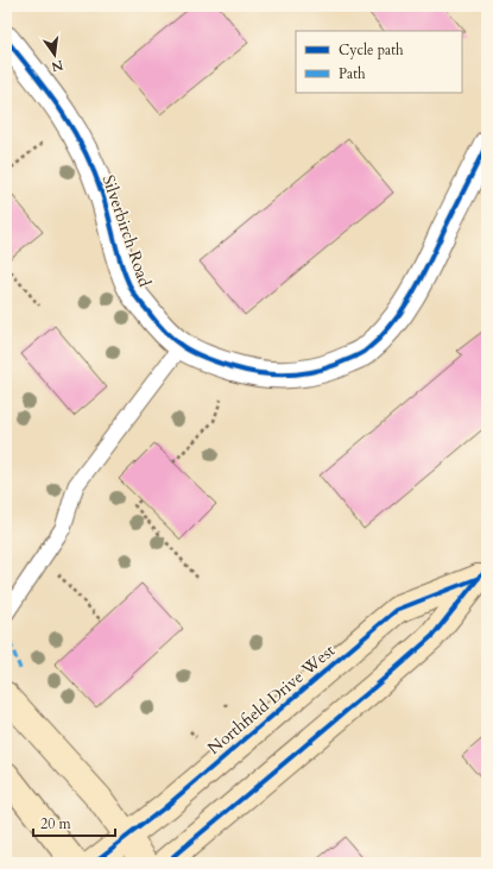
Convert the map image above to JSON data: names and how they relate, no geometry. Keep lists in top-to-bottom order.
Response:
{
  "streets": {
    "main road": ["Northfield Drive West"],
    "street": ["Silverbirch Road"]
  },
  "legend": ["Cycle path", "Path"],
  "scale_bar": "20 m",
  "north": "bottom"
}
